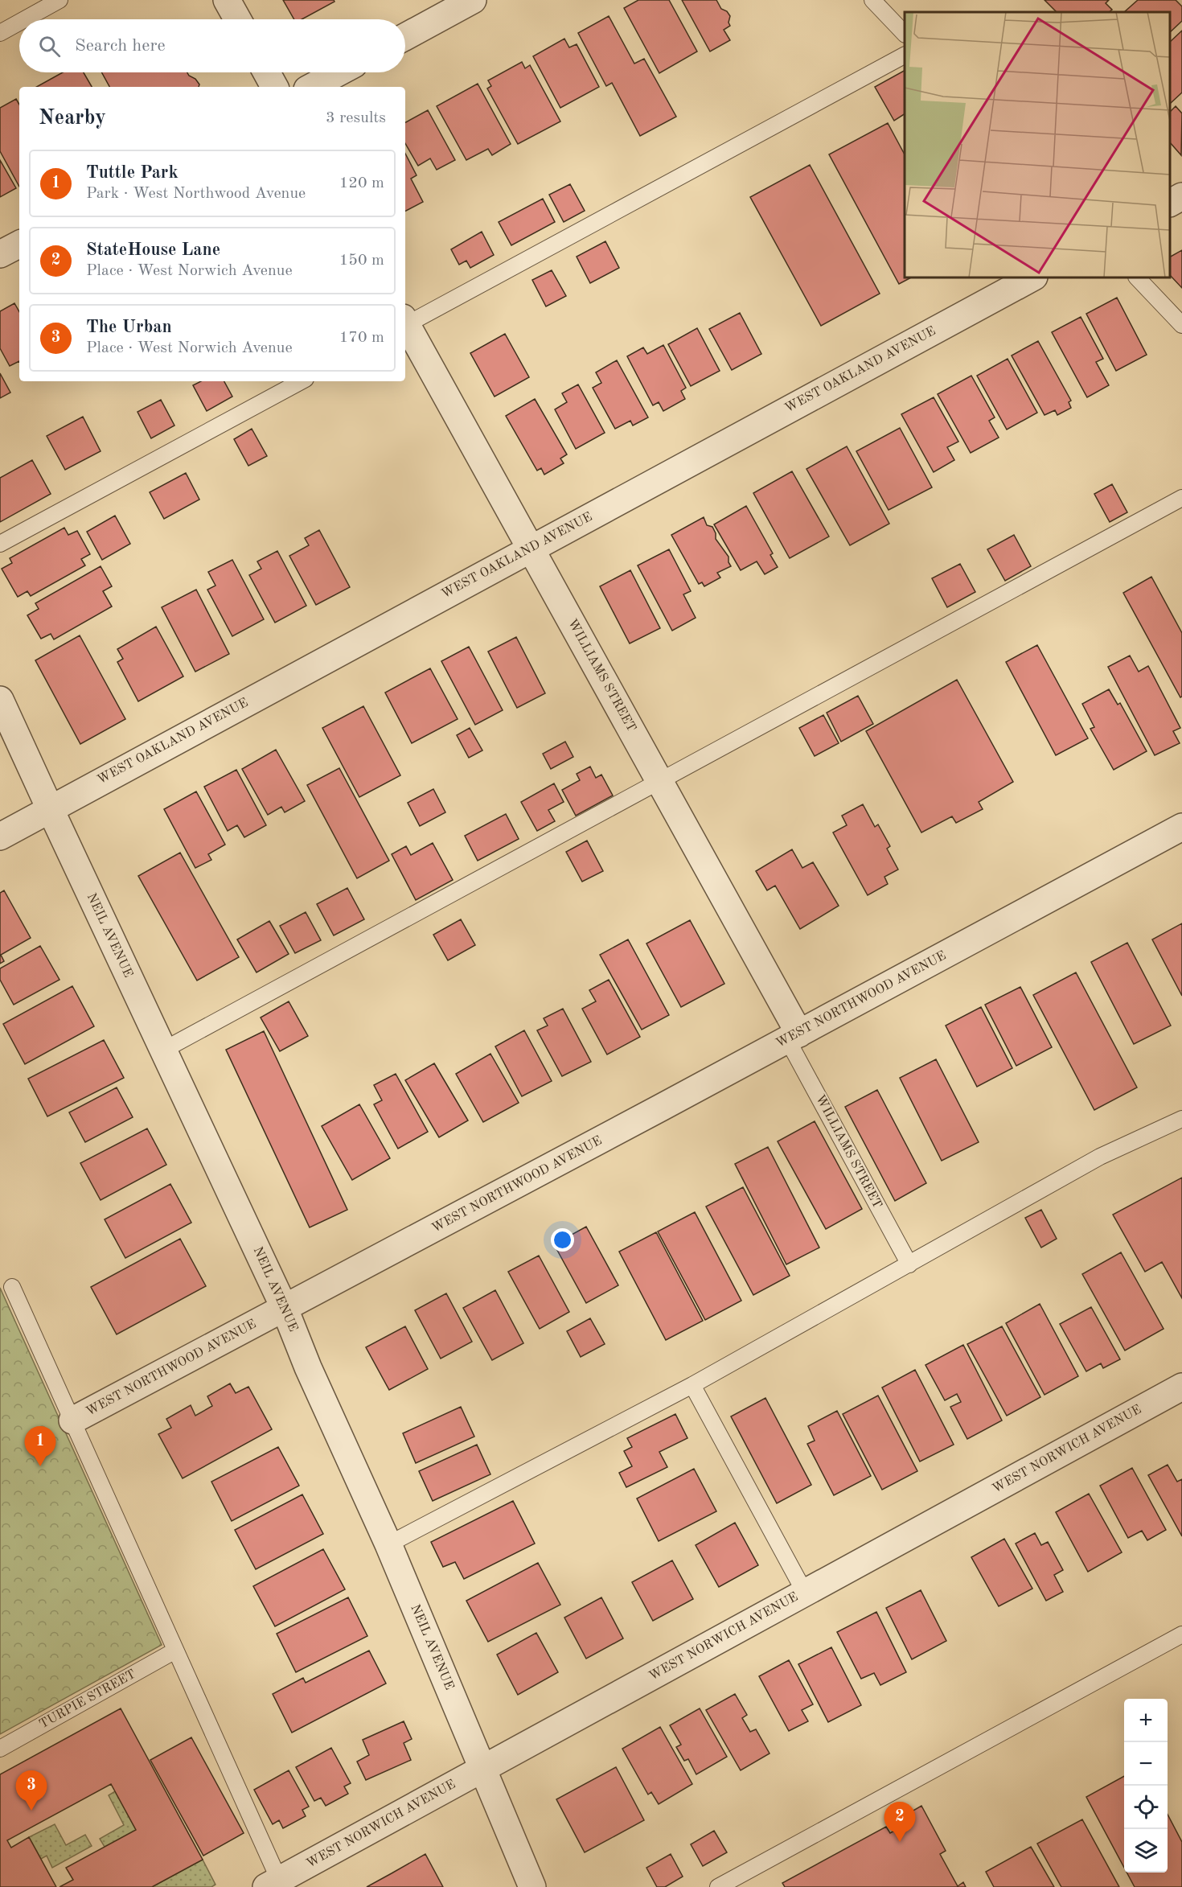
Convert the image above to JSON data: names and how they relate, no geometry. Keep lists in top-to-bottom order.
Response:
{
  "streets": {
    "street": [
      "WEST OAKLAND AVENUE",
      "WILLIAMS STREET",
      "NEIL AVENUE",
      "WEST NORTHWOOD AVENUE",
      "WEST NORWICH AVENUE"
    ],
    "lane": ["TURPIE STREET"]
  },
  "crossings": [
    ["WEST OAKLAND AVENUE", "WILLIAMS STREET"],
    ["WEST OAKLAND AVENUE", "NEIL AVENUE"],
    ["WILLIAMS STREET", "WEST NORTHWOOD AVENUE"],
    ["NEIL AVENUE", "WEST NORTHWOOD AVENUE"],
    ["NEIL AVENUE", "WEST NORWICH AVENUE"],
    ["WEST NORTHWOOD AVENUE", "WEST NORWICH AVENUE"],
    ["WEST NORTHWOOD AVENUE", "TURPIE STREET"]
  ],
  "page": {
    "search": "Search here",
    "heading": ["Nearby", "3 results"],
    "list": [
      {
        "mark": "1",
        "name": "Tuttle Park",
        "note": "Park · West Northwood Avenue",
        "value": "120 m"
      },
      {
        "mark": "2",
        "name": "StateHouse Lane",
        "note": "Place · West Norwich Avenue",
        "value": "150 m"
      },
      {
        "mark": "3",
        "name": "The Urban",
        "note": "Place · West Norwich Avenue",
        "value": "170 m"
      }
    ],
    "pins": ["1", "3", "2"],
    "map_buttons": ["+", "−"]
  }
}
